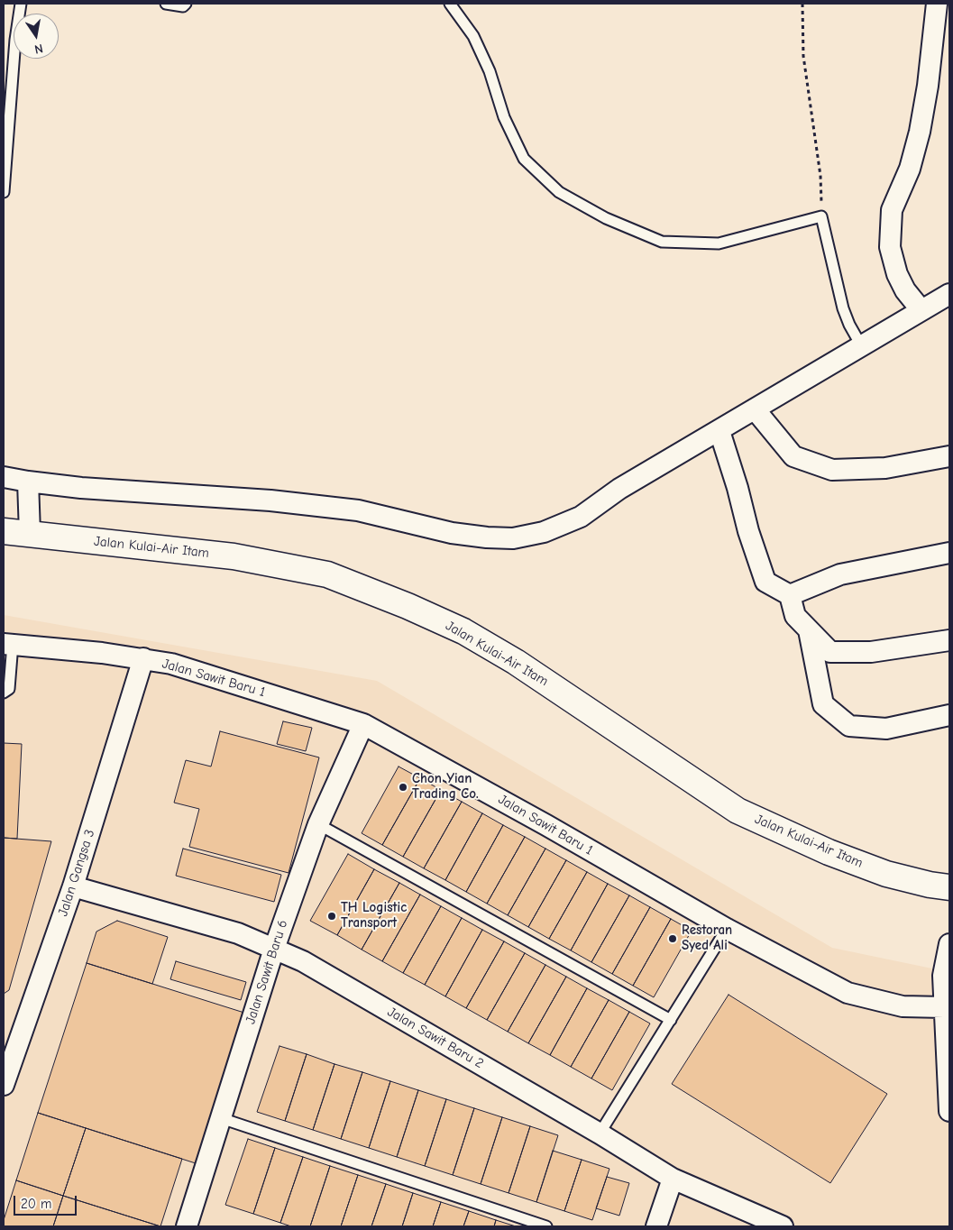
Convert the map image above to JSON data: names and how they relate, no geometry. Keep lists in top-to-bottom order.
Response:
{
  "streets": {
    "highway": ["Jalan Kulai-Air Itam"],
    "street": [
      "Jalan Sawit Baru 1",
      "Jalan Gangsa 3",
      "Jalan Sawit Baru 6",
      "Jalan Sawit Baru 2"
    ]
  },
  "crossings": [
    ["Jalan Sawit Baru 1", "Jalan Gangsa 3"],
    ["Jalan Sawit Baru 1", "Jalan Sawit Baru 6"],
    ["Jalan Gangsa 3", "Jalan Sawit Baru 2"],
    ["Jalan Sawit Baru 6", "Jalan Sawit Baru 2"]
  ],
  "places": ["Chon Yian Trading Co.", "TH Logistic Transport", "Restoran Syed Ali"],
  "scale_bar": "20 m",
  "north": "bottom"
}
